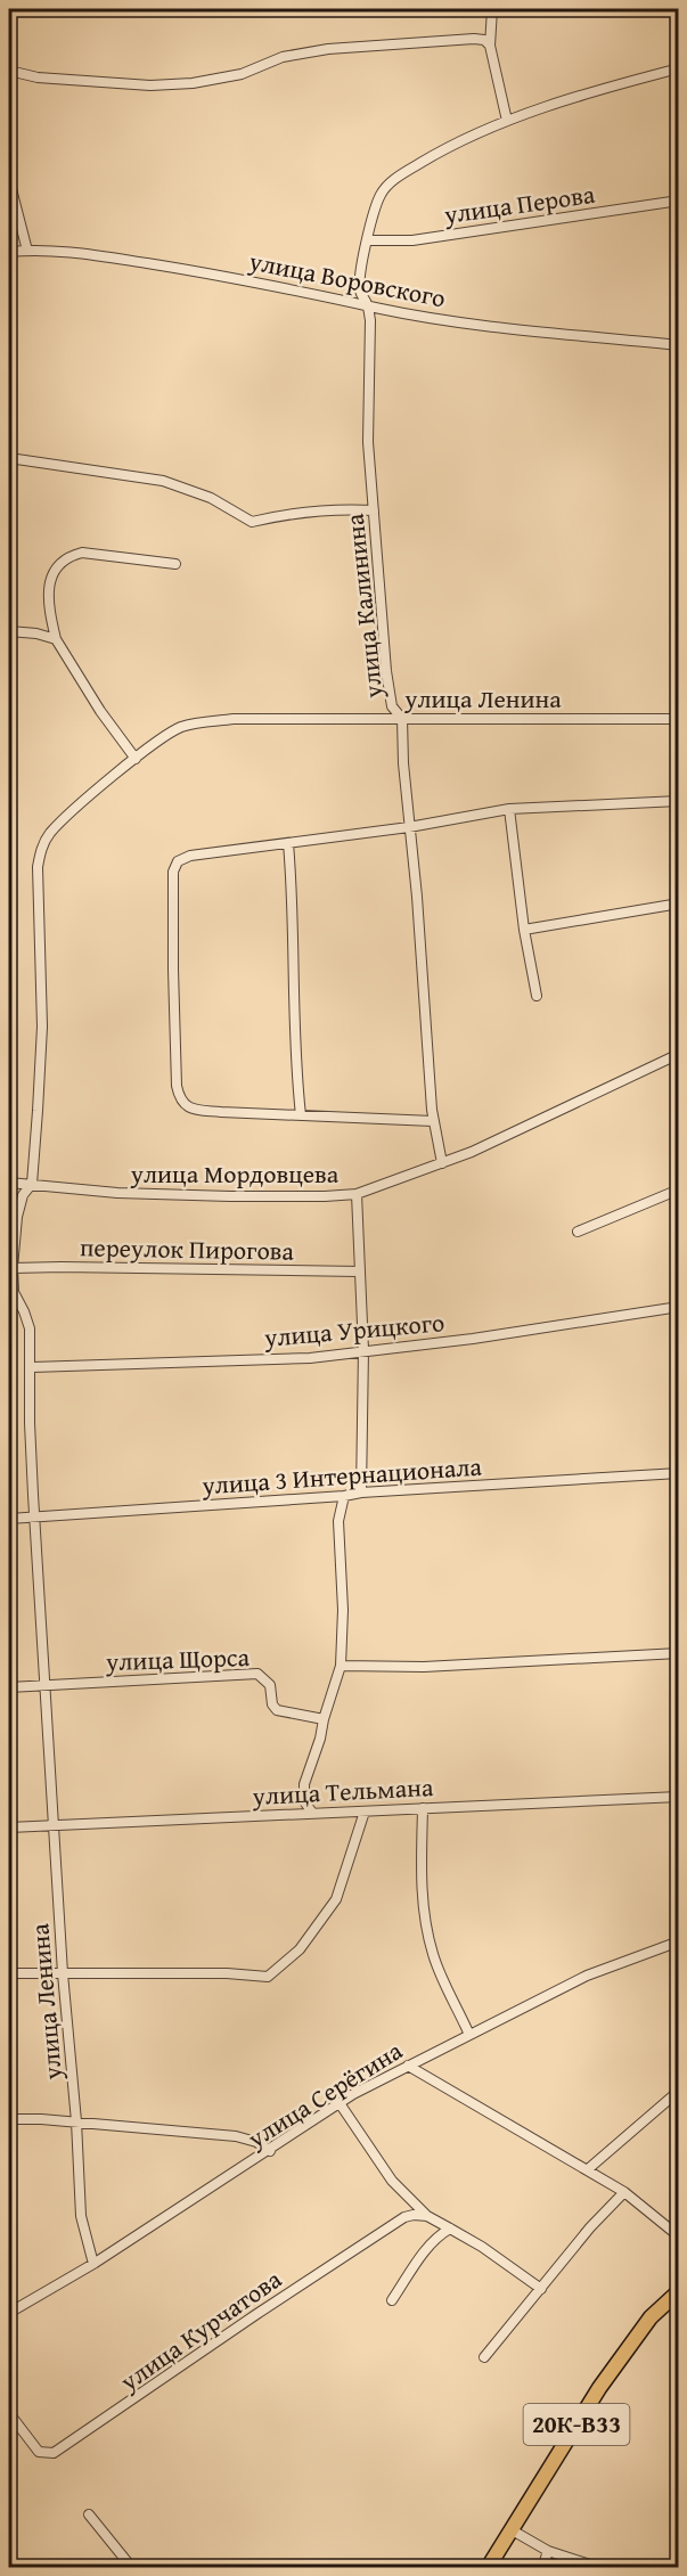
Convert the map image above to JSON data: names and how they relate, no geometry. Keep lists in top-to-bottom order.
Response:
{
  "streets": {
    "main road": ["20К-В33"],
    "street": [
      "улица Перова",
      "улица Воровского",
      "улица Калинина",
      "улица Ленина",
      "улица Мордовцева",
      "переулок Пирогова",
      "улица Урицкого",
      "улица 3 Интернационала",
      "улица Щорса",
      "улица Тельмана",
      "улица Серёгина",
      "улица Курчатова"
    ]
  },
  "crossings": [
    ["улица Перова", "улица Калинина"],
    ["улица Воровского", "улица Калинина"],
    ["улица Калинина", "улица Ленина"],
    ["улица Калинина", "улица Мордовцева"],
    ["улица Ленина", "улица Мордовцева"],
    ["улица Ленина", "переулок Пирогова"],
    ["улица Ленина", "улица Урицкого"],
    ["улица Ленина", "улица 3 Интернационала"],
    ["улица Ленина", "улица Щорса"],
    ["улица Ленина", "улица Тельмана"],
    ["улица Ленина", "улица Серёгина"]
  ]
}
